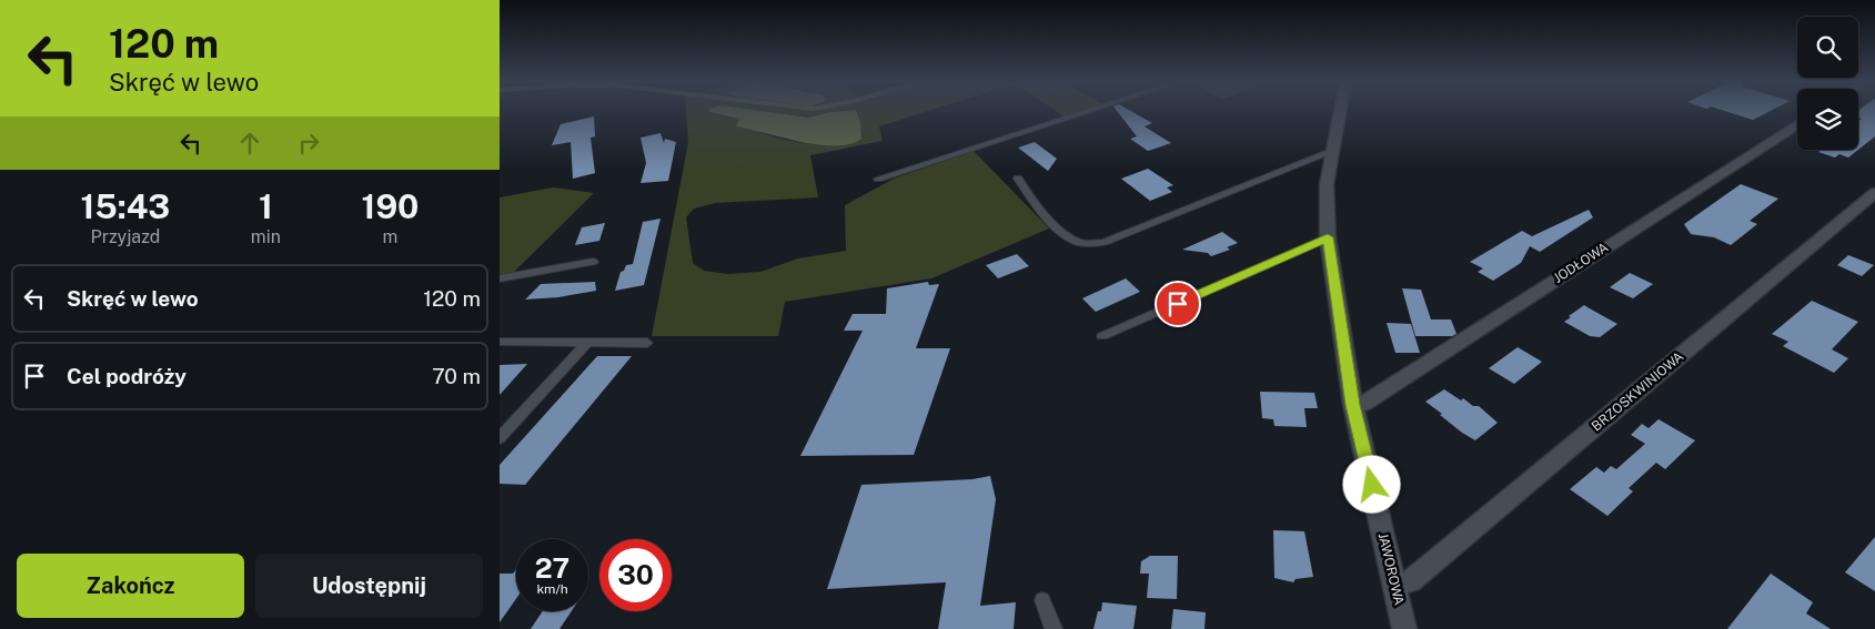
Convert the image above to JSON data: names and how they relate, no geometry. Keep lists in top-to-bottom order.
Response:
{
  "streets": {
    "street": ["JODŁOWA", "BRZOSKWINIOWA", "JAWOROWA"]
  },
  "crossings": [
    ["JODŁOWA", "JAWOROWA"],
    ["BRZOSKWINIOWA", "JAWOROWA"]
  ],
  "page": {
    "turn": ["120 m", "Skręć w lewo"],
    "eta": [
      "15:43",
      "Przyjazd",
      "1",
      "min",
      "190",
      "m"
    ],
    "list": [
      {
        "name": "Skręć w lewo",
        "value": "120 m"
      },
      {
        "name": "Cel podróży",
        "value": "70 m"
      }
    ],
    "speed": "27 km/h",
    "limit": "30",
    "buttons": ["Zakończ", "Udostępnij"]
  }
}
